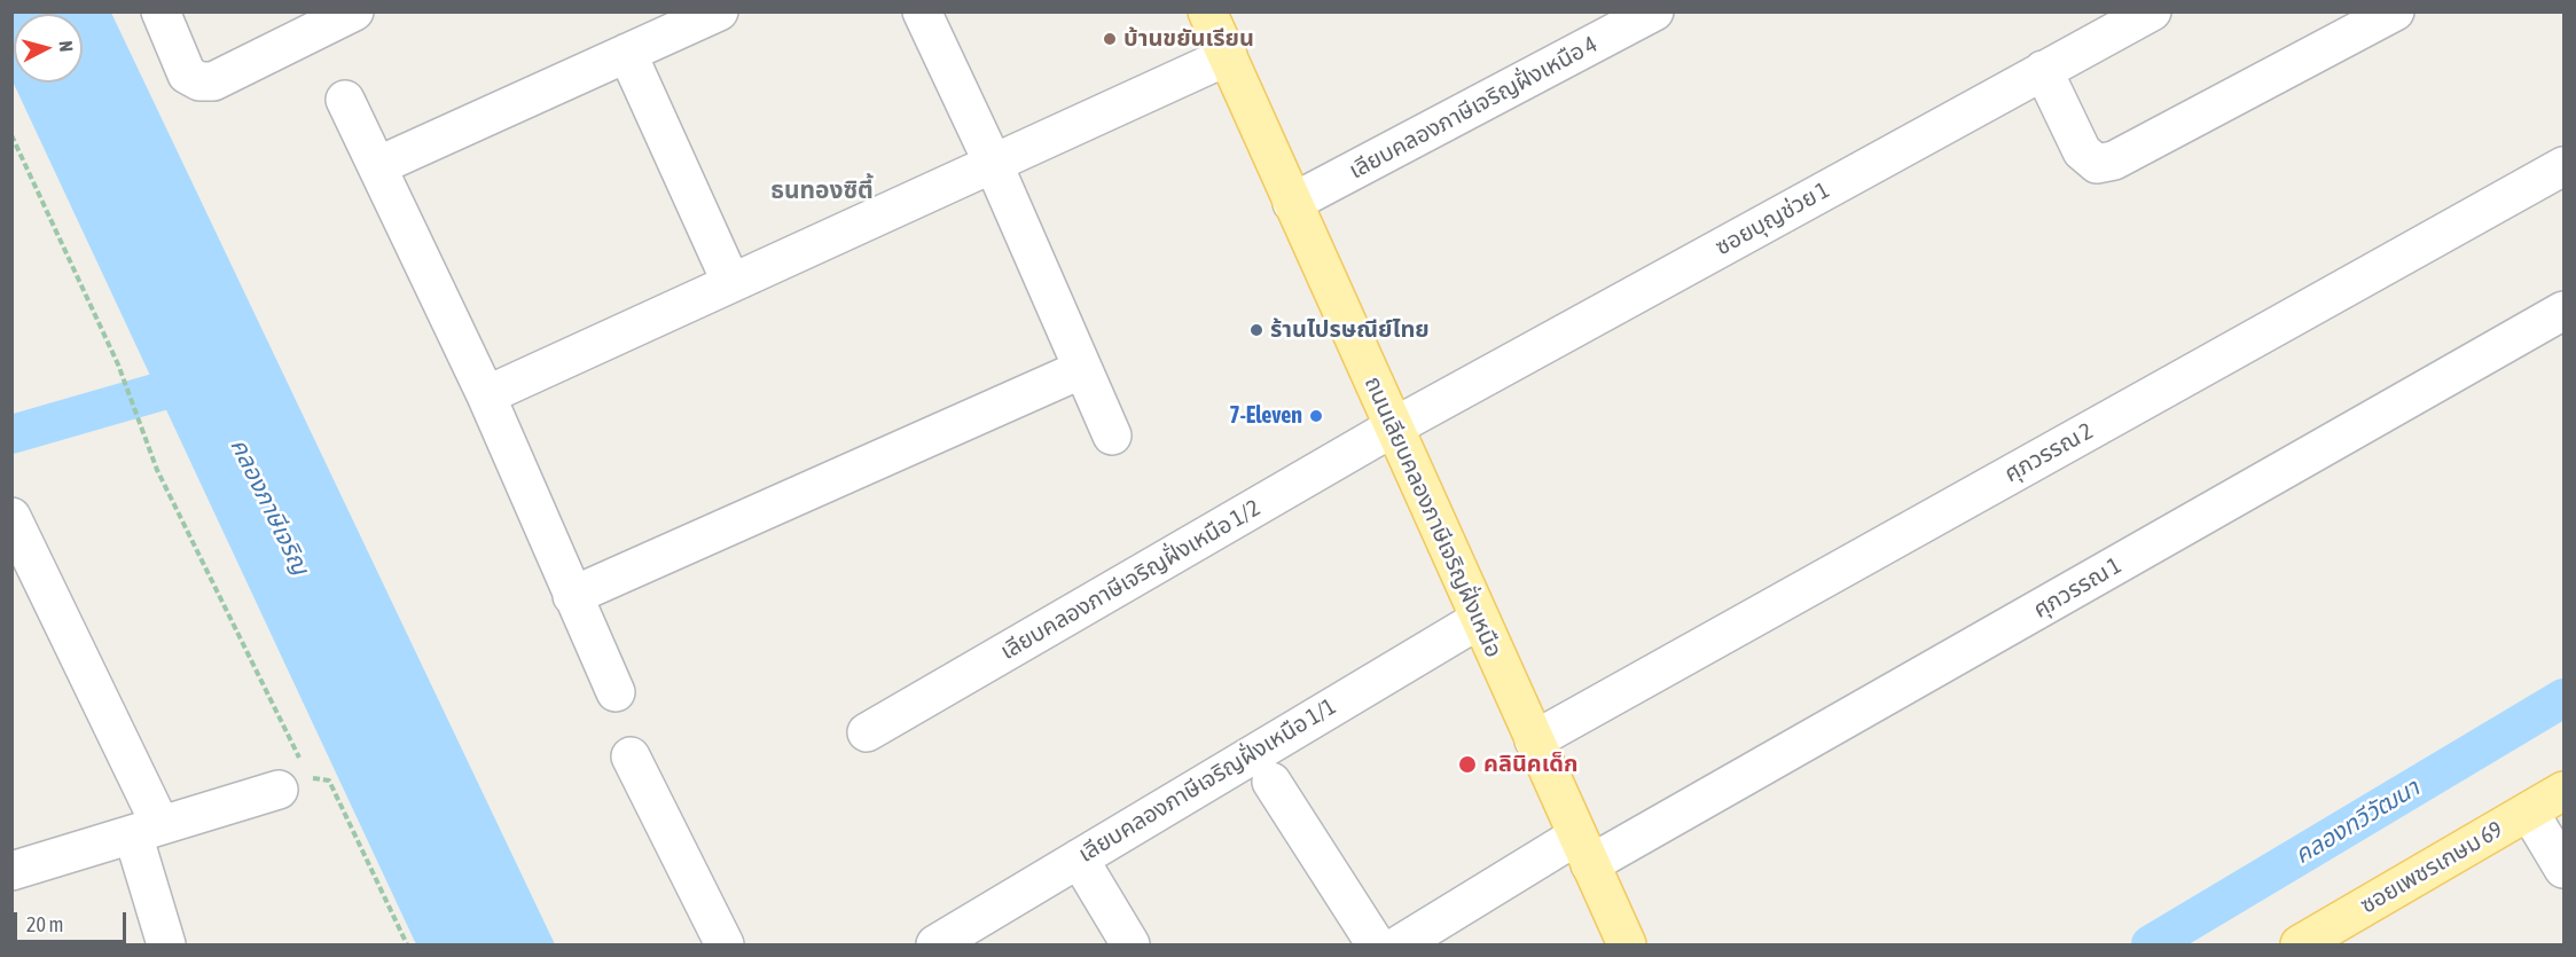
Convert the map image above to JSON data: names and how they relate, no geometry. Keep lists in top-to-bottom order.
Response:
{
  "streets": {
    "main road": ["ถนนเลียบคลองภาษีเจริญฝั่งเหนือ", "ซอยเพชรเกษม 69"],
    "street": [
      "เลียบคลองภาษีเจริญฝั่งเหนือ 4",
      "ซอยบุญช่วย 1",
      "ศุภวรรณ 2",
      "เลียบคลองภาษีเจริญฝั่งเหนือ 1/2",
      "ศุภวรรณ 1",
      "เลียบคลองภาษีเจริญฝั่งเหนือ 1/1"
    ]
  },
  "crossings": [
    ["เลียบคลองภาษีเจริญฝั่งเหนือ 4", "ถนนเลียบคลองภาษีเจริญฝั่งเหนือ"],
    ["ซอยบุญช่วย 1", "ถนนเลียบคลองภาษีเจริญฝั่งเหนือ"],
    ["ซอยบุญช่วย 1", "เลียบคลองภาษีเจริญฝั่งเหนือ 1/2"],
    ["ศุภวรรณ 2", "ถนนเลียบคลองภาษีเจริญฝั่งเหนือ"],
    ["ถนนเลียบคลองภาษีเจริญฝั่งเหนือ", "เลียบคลองภาษีเจริญฝั่งเหนือ 1/2"],
    ["ถนนเลียบคลองภาษีเจริญฝั่งเหนือ", "ศุภวรรณ 1"],
    ["ถนนเลียบคลองภาษีเจริญฝั่งเหนือ", "เลียบคลองภาษีเจริญฝั่งเหนือ 1/1"]
  ],
  "districts": ["ธนทองซิตี้"],
  "water": ["คลองภาษีเจริญ", "คลองทวีวัฒนา"],
  "places": [
    "บ้านขยันเรียน",
    "ร้านไปรษณีย์ไทย",
    "7-Eleven",
    "คลินิคเด็ก"
  ],
  "scale_bar": "20 m",
  "north": "right"
}
